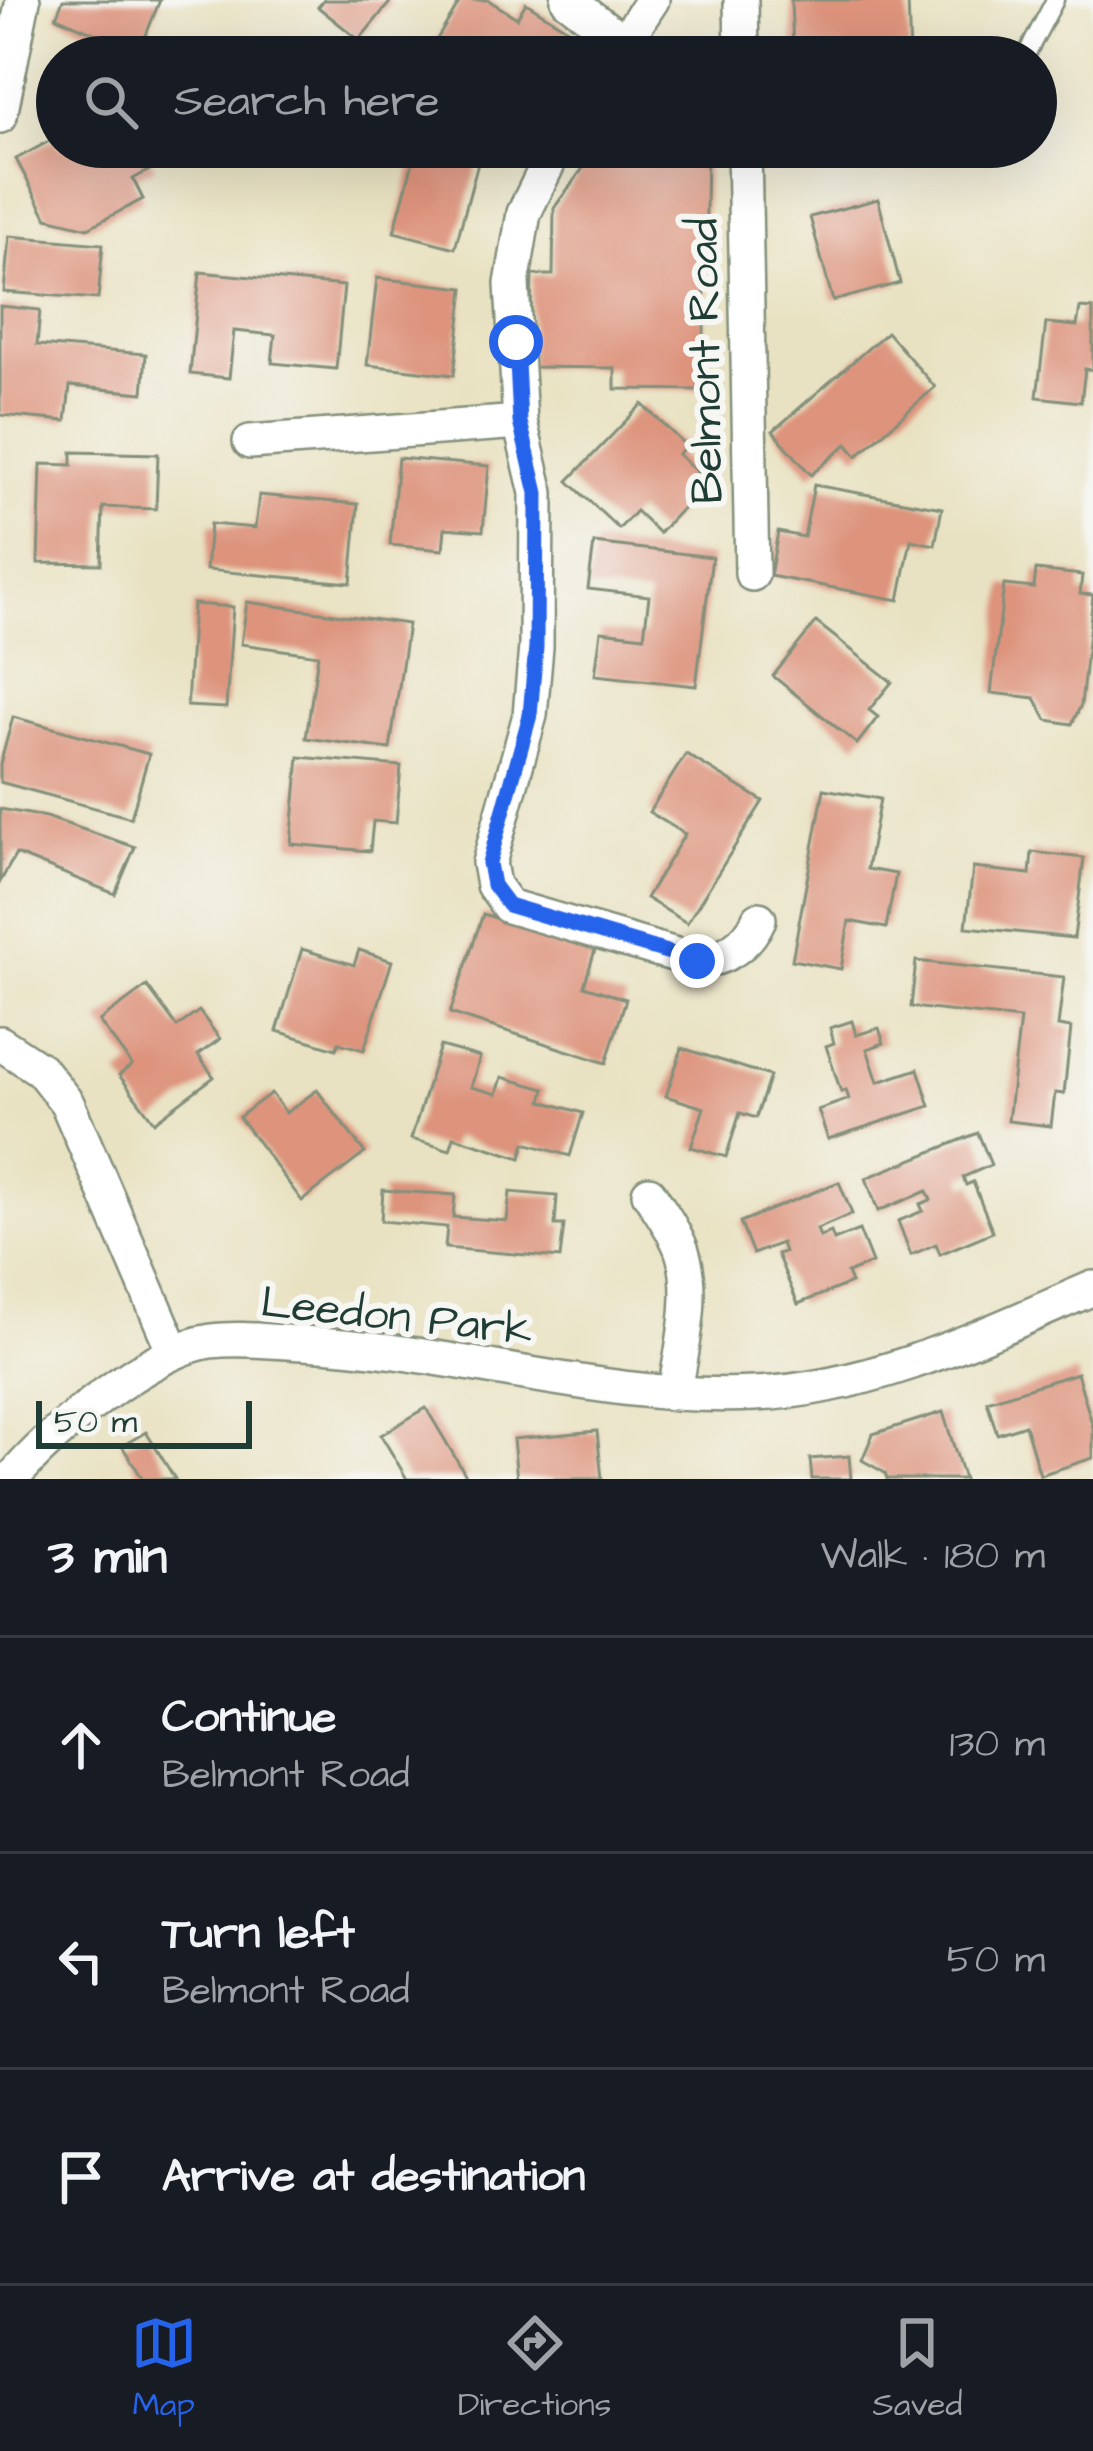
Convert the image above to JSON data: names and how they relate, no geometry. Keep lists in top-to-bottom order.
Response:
{
  "streets": {
    "street": ["Belmont Road", "Leedon Park"]
  },
  "scale_bar": "50 m",
  "page": {
    "search": "Search here",
    "scale": "50 m",
    "heading": ["3 min", "Walk · 180 m"],
    "list": [
      ["Continue", "Belmont Road", "130 m"],
      ["Turn left", "Belmont Road", "50 m"],
      "Arrive at destination"
    ],
    "nav": ["Map", "Directions", "Saved"]
  }
}
